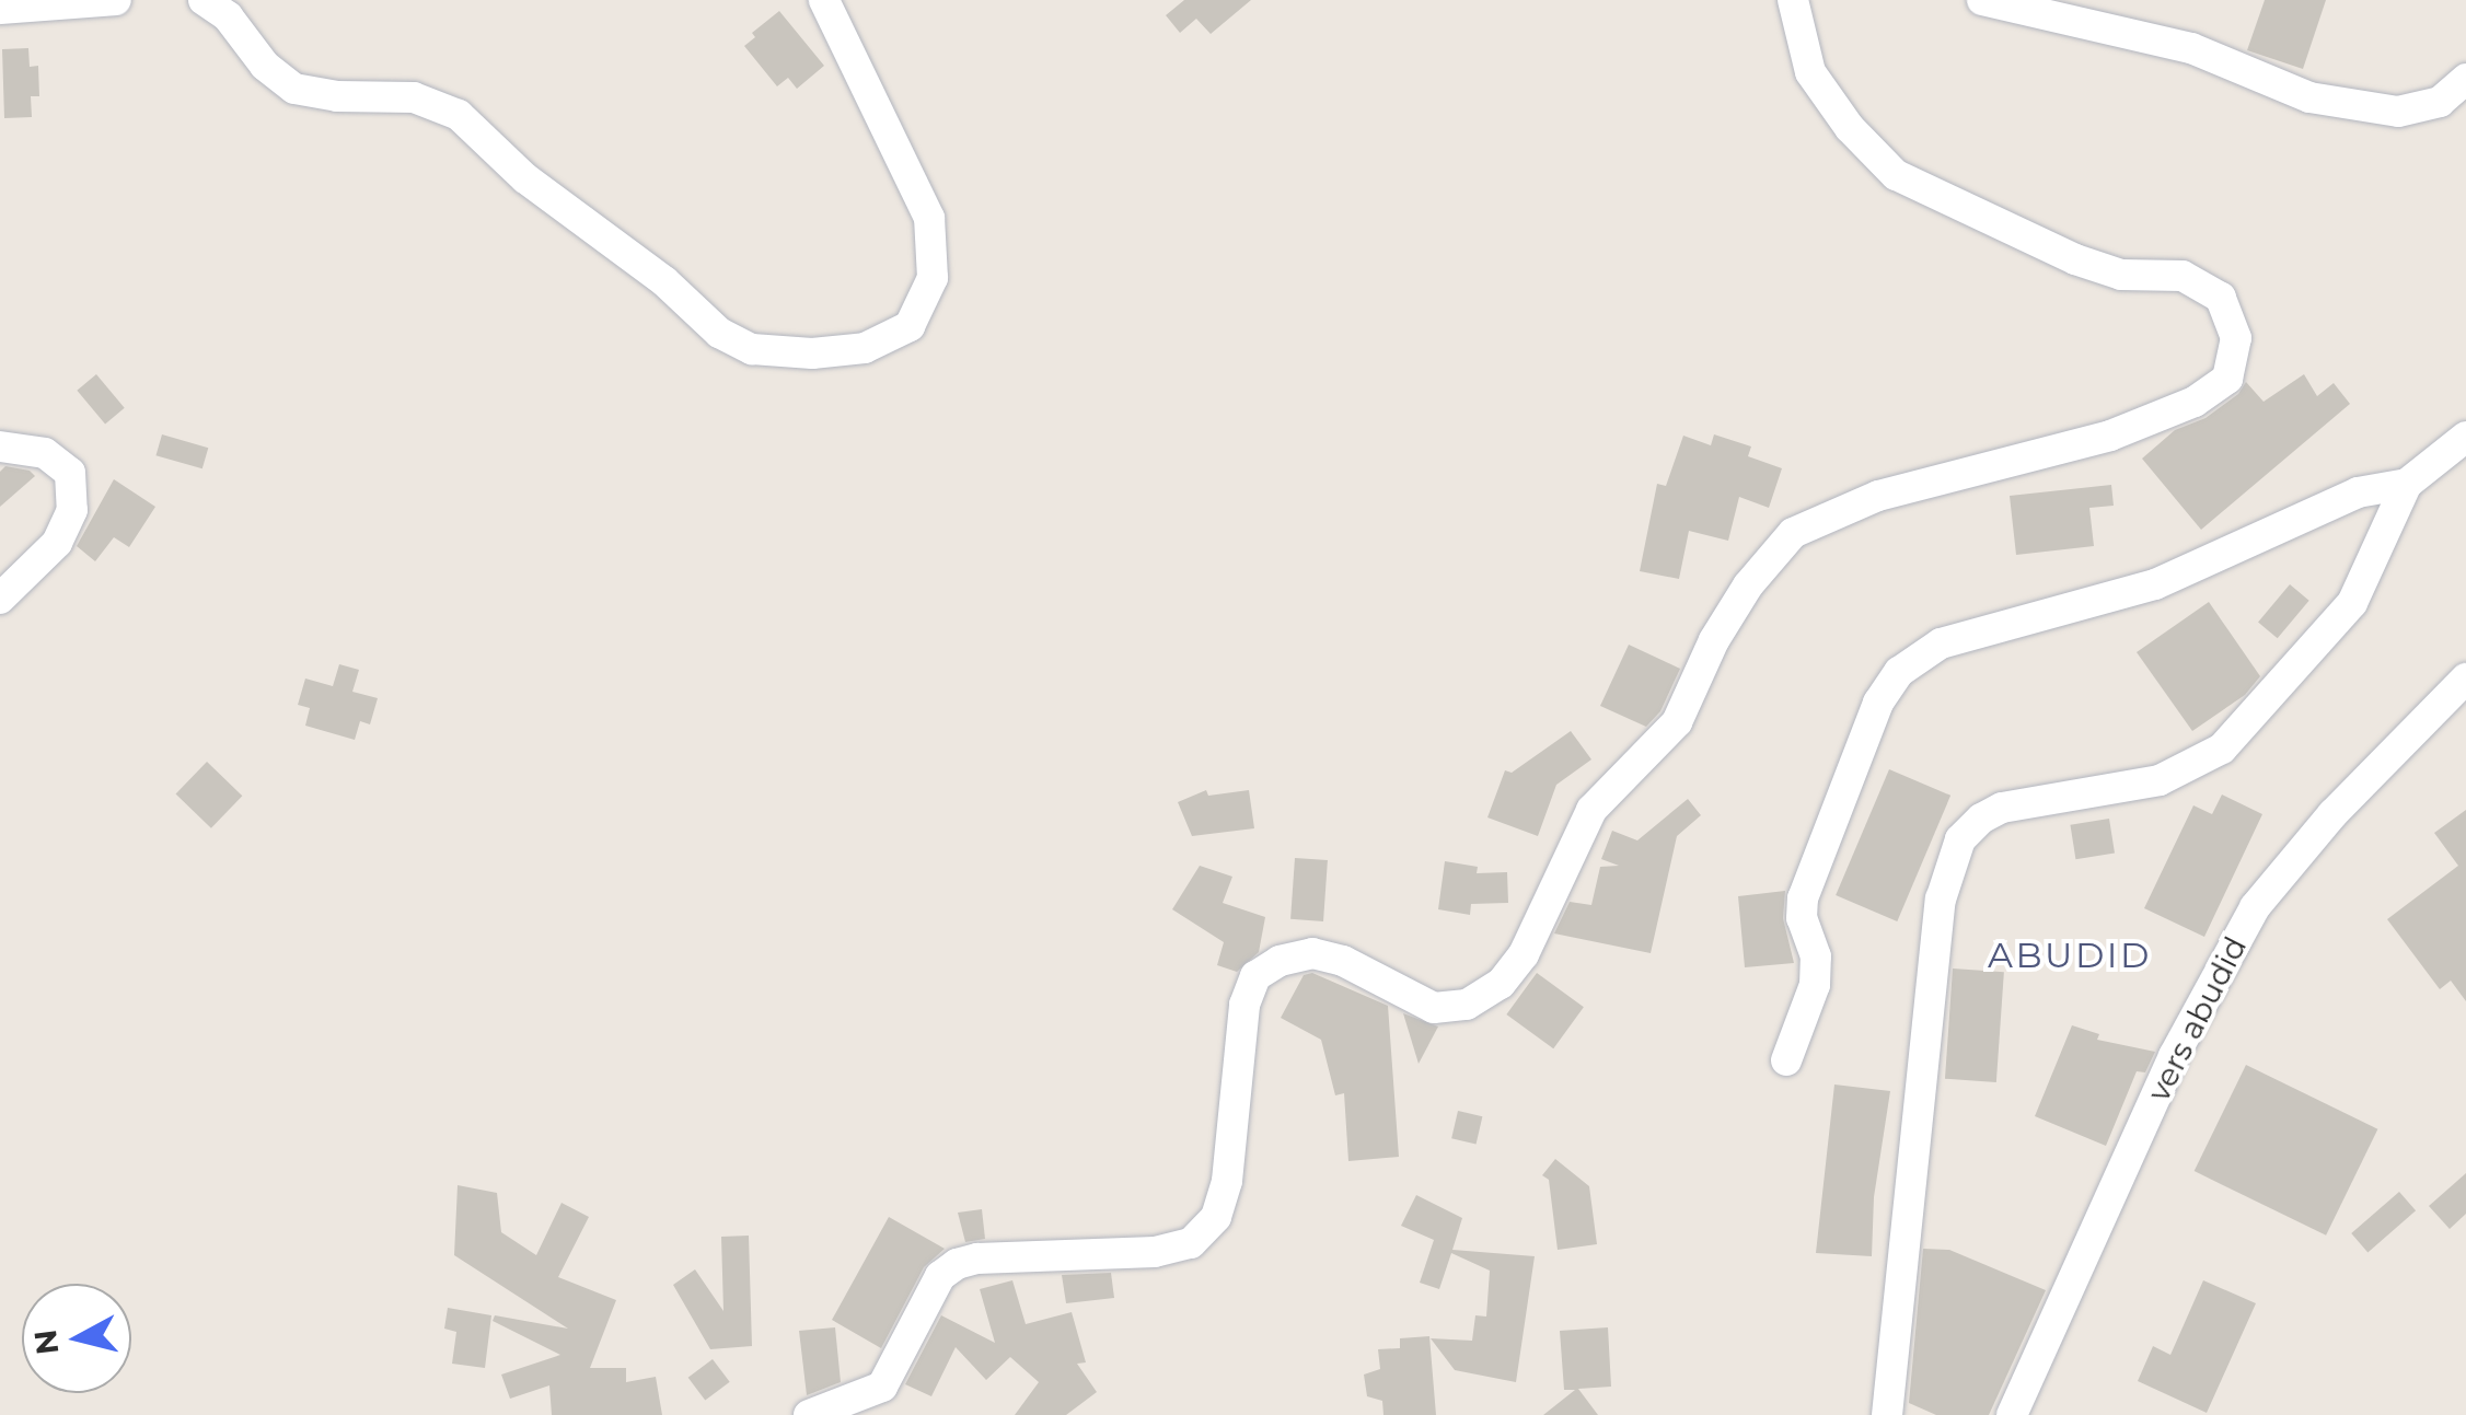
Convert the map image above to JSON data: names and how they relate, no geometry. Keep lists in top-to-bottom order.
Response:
{
  "streets": {
    "street": ["vers abudid"]
  },
  "districts": ["ABUDID"],
  "north": "left"
}
